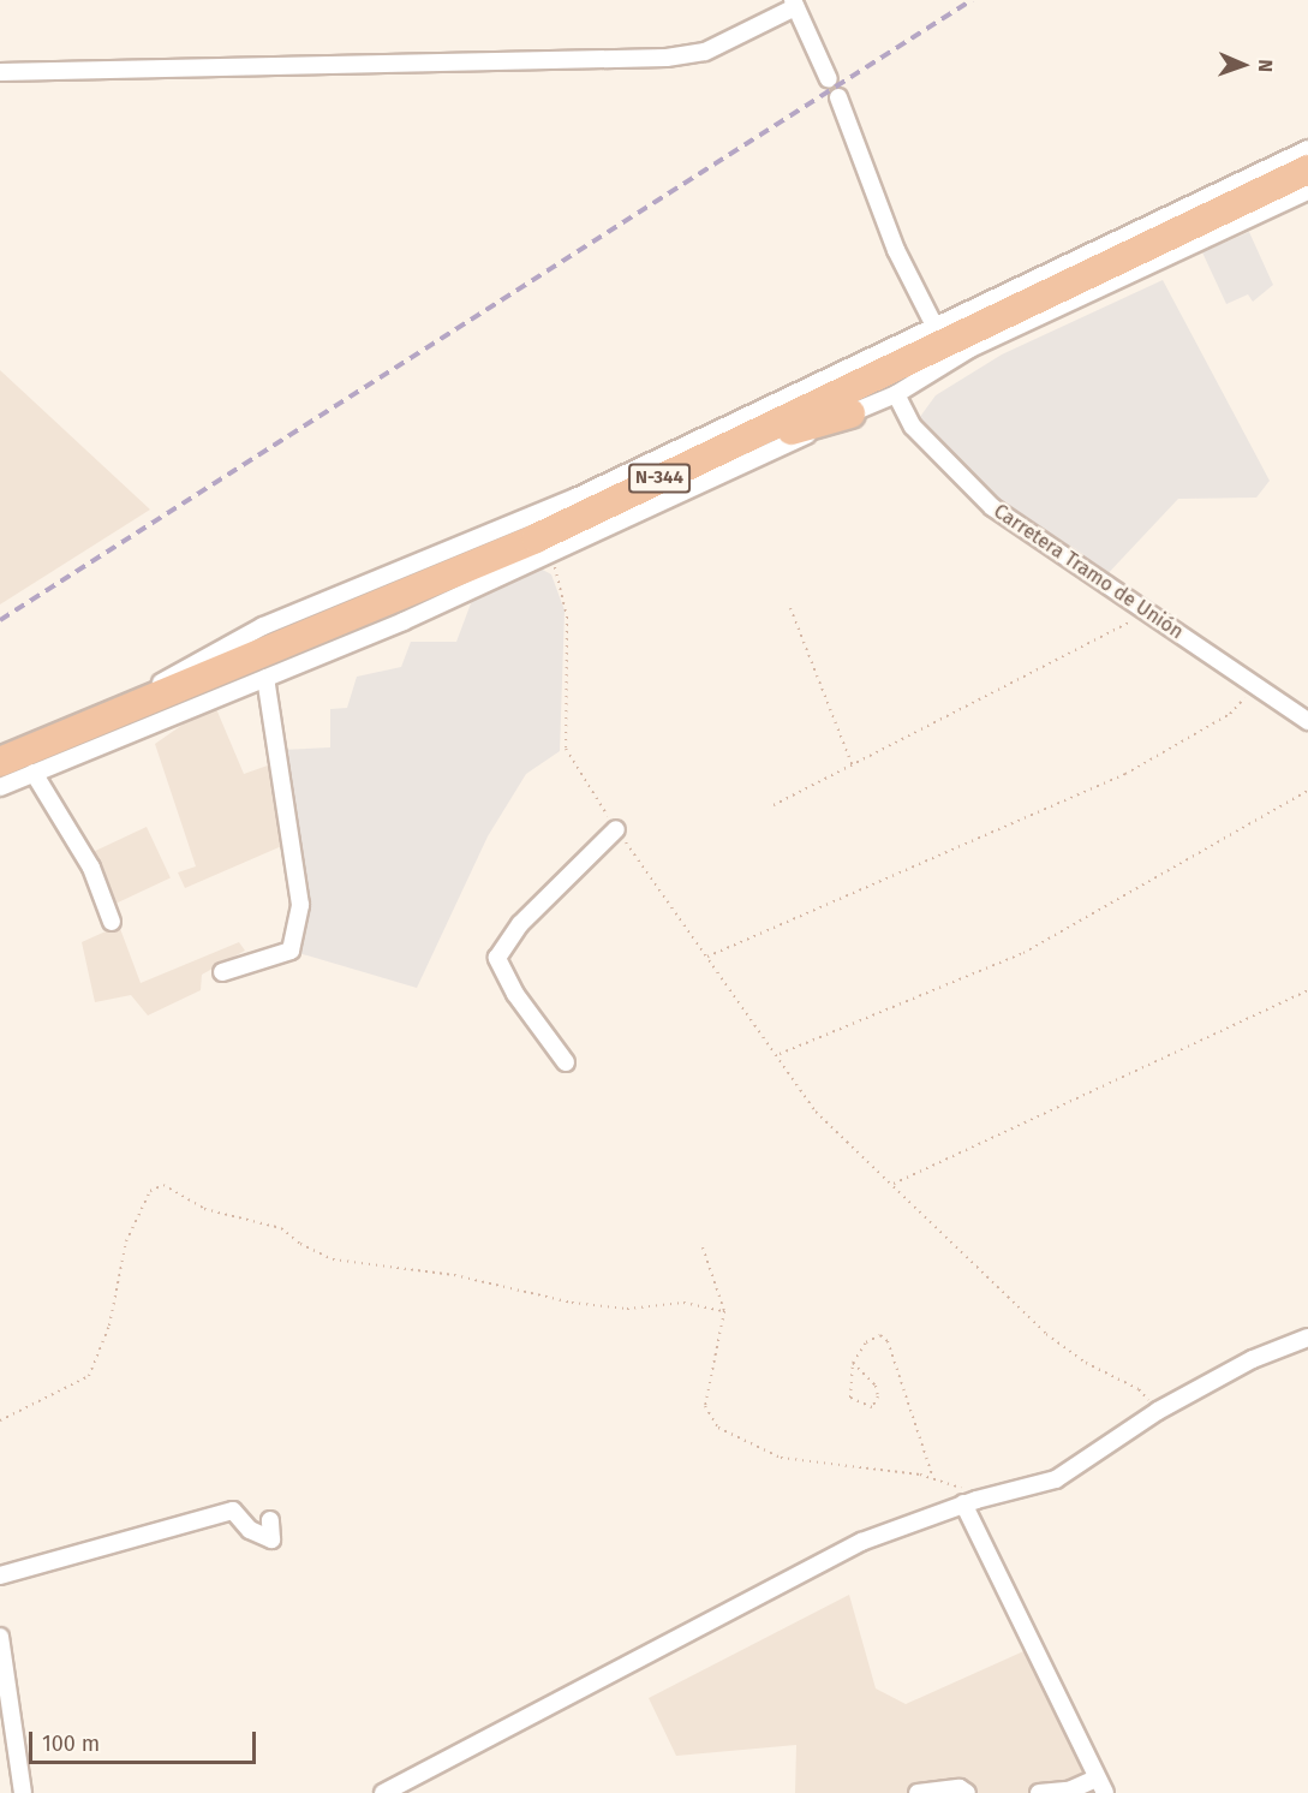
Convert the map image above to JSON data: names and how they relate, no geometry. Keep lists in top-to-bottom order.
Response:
{
  "streets": {
    "highway": ["N-344"],
    "street": ["Carretera Tramo de Unión"]
  },
  "scale_bar": "100 m",
  "north": "right"
}
